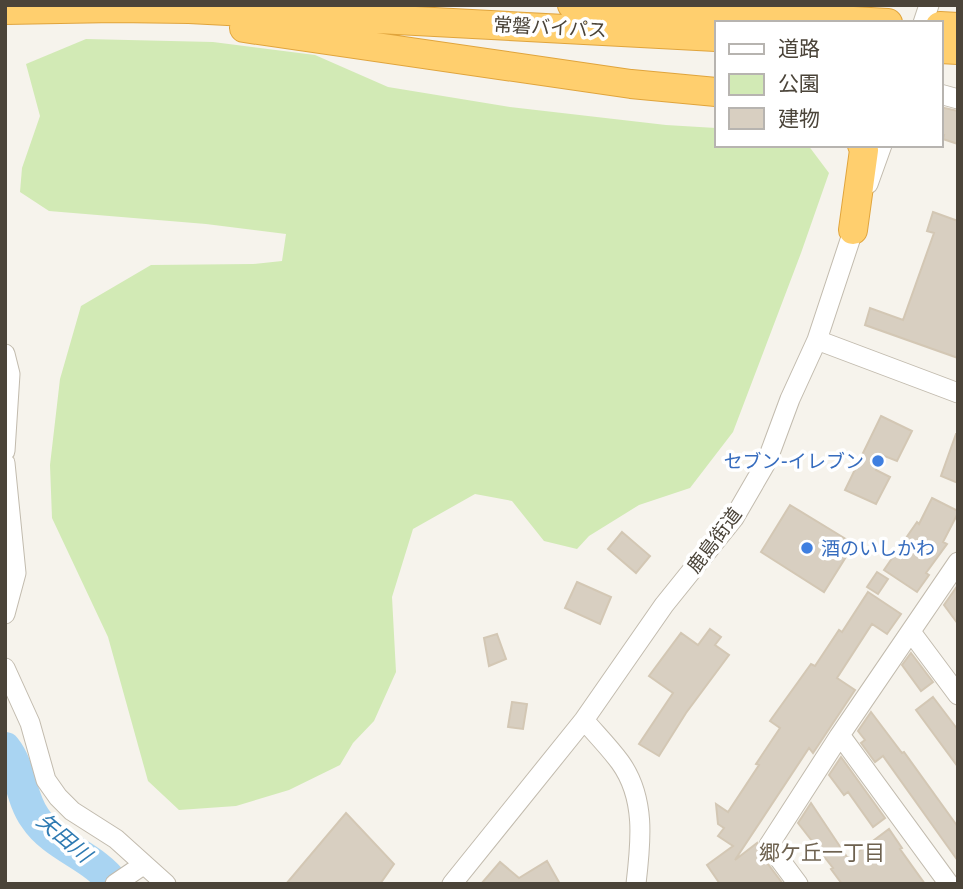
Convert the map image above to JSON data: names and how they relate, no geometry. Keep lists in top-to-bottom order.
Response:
{
  "streets": {
    "highway": ["常磐バイパス"],
    "street": ["鹿島街道"]
  },
  "districts": ["郷ケ丘一丁目"],
  "water": ["矢田川"],
  "places": ["セブン-イレブン", "酒のいしかわ"],
  "legend": ["道路", "公園", "建物"]
}
